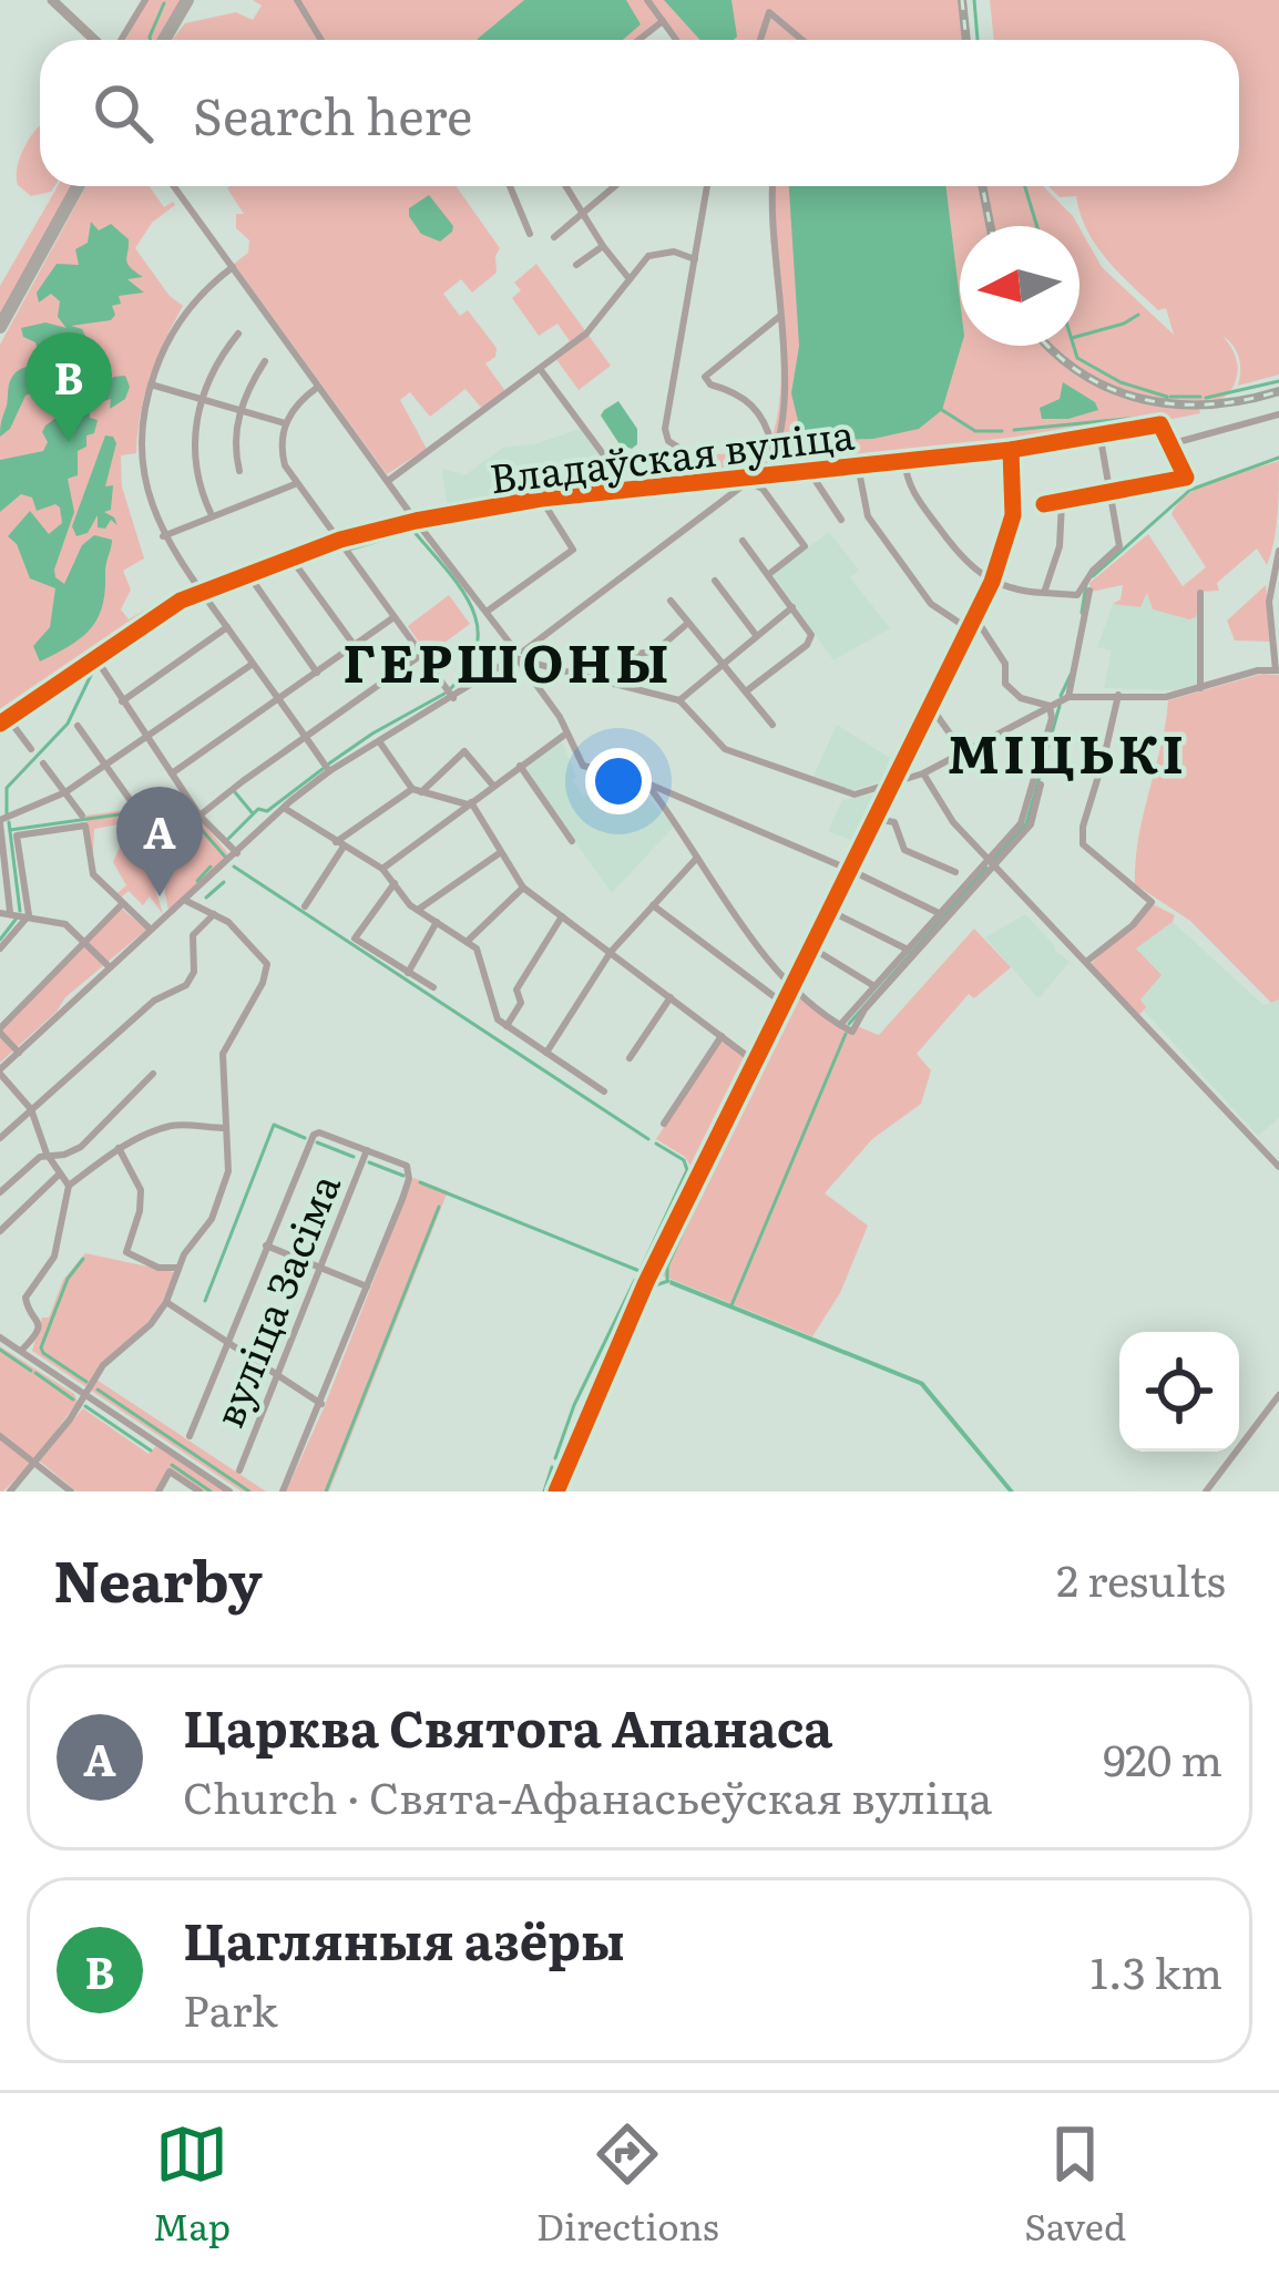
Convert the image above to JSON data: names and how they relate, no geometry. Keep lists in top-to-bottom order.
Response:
{
  "streets": {
    "street": ["Владаўская вуліца", "вуліца Засіма"]
  },
  "districts": ["ГЕРШОНЫ", "МІЦЬКІ"],
  "north": "left",
  "page": {
    "search": "Search here",
    "pins": ["B", "A"],
    "heading": ["Nearby", "2 results"],
    "list": [
      {
        "mark": "A",
        "name": "Царква Святога Апанаса",
        "note": "Church · Свята-Афанасьеўская вуліца",
        "value": "920 m"
      },
      {
        "mark": "B",
        "name": "Цагляныя азёры",
        "note": "Park",
        "value": "1.3 km"
      }
    ],
    "nav": ["Map", "Directions", "Saved"]
  }
}
